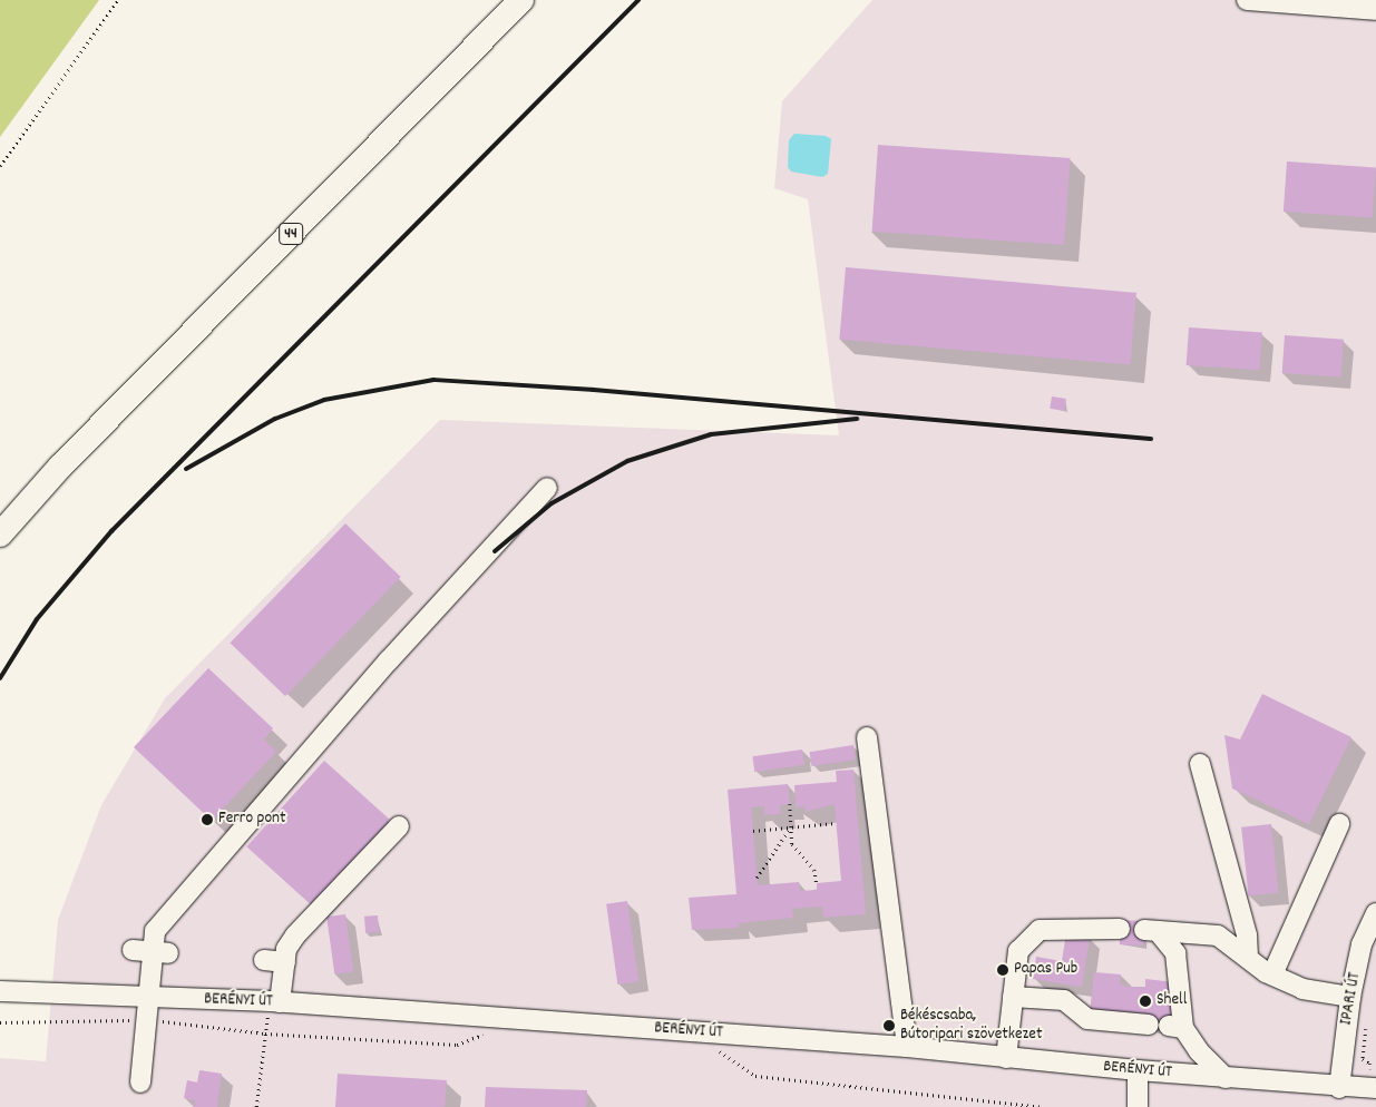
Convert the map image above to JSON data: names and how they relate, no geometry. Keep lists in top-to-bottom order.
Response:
{
  "streets": {
    "main road": ["44"],
    "street": ["IPARI ÚT", "BERÉNYI ÚT"]
  },
  "crossings": [
    ["IPARI ÚT", "BERÉNYI ÚT"]
  ],
  "places": [
    "Ferro pont",
    "Papas Pub",
    "Shell",
    "Békéscsaba, Bútoripari szövetkezet"
  ]
}
